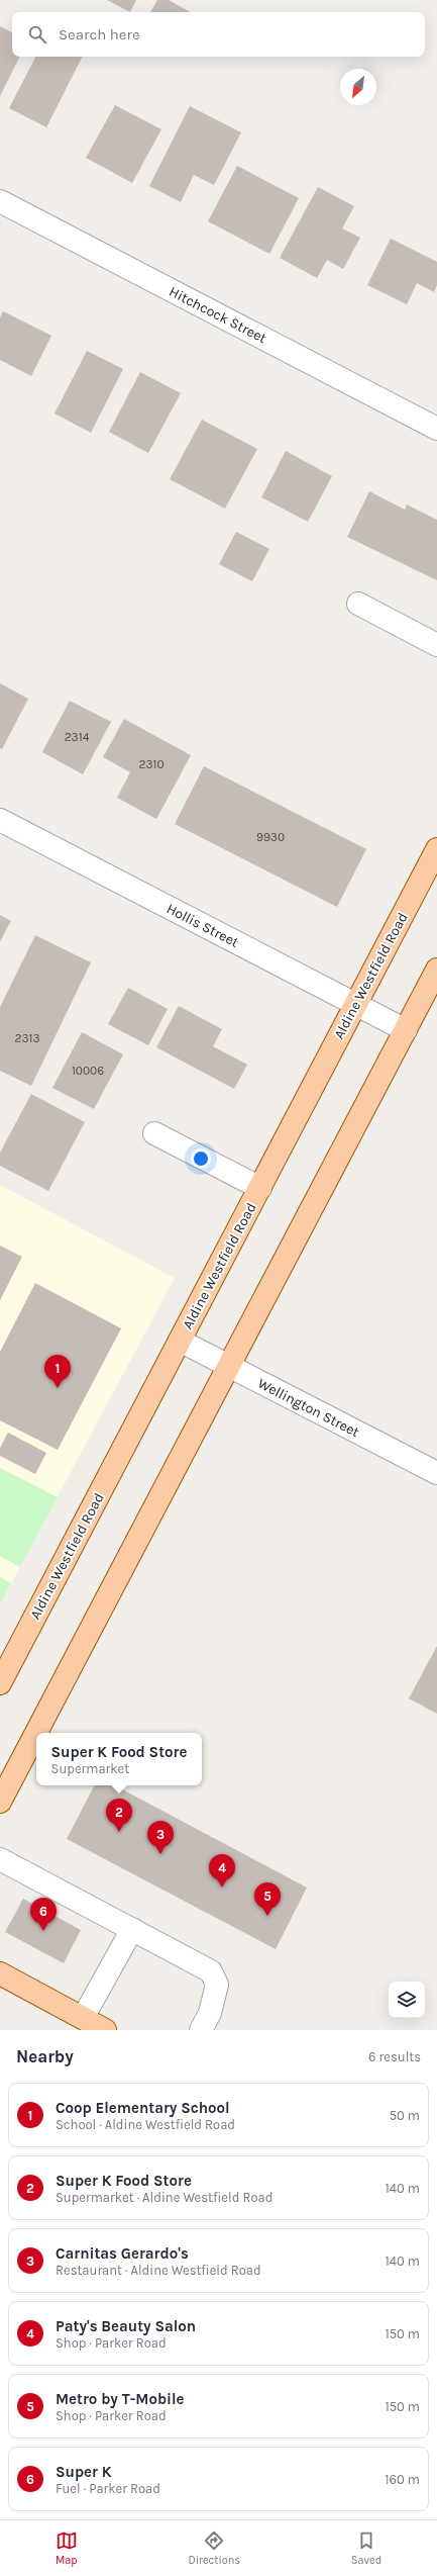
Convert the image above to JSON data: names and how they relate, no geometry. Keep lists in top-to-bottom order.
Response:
{
  "streets": {
    "main road": ["Aldine Westfield Road"],
    "street": ["Hitchcock Street", "Hollis Street", "Wellington Street"]
  },
  "crossings": [
    ["Hollis Street", "Aldine Westfield Road"],
    ["Aldine Westfield Road", "Wellington Street"]
  ],
  "house_numbers": [
    "2314",
    "2310",
    "9930",
    "2313",
    "10006"
  ],
  "north": "bottom left",
  "page": {
    "search": "Search here",
    "pins": [
      "1",
      "2",
      "3",
      "4",
      "5",
      "6"
    ],
    "popup": ["Super K Food Store", "Supermarket"],
    "heading": ["Nearby", "6 results"],
    "list": [
      {
        "mark": "1",
        "name": "Coop Elementary School",
        "note": "School · Aldine Westfield Road",
        "value": "50 m"
      },
      {
        "mark": "2",
        "name": "Super K Food Store",
        "note": "Supermarket · Aldine Westfield Road",
        "value": "140 m"
      },
      {
        "mark": "3",
        "name": "Carnitas Gerardo's",
        "note": "Restaurant · Aldine Westfield Road",
        "value": "140 m"
      },
      {
        "mark": "4",
        "name": "Paty's Beauty Salon",
        "note": "Shop · Parker Road",
        "value": "150 m"
      },
      {
        "mark": "5",
        "name": "Metro by T-Mobile",
        "note": "Shop · Parker Road",
        "value": "150 m"
      },
      {
        "mark": "6",
        "name": "Super K",
        "note": "Fuel · Parker Road",
        "value": "160 m"
      }
    ],
    "nav": ["Map", "Directions", "Saved"]
  }
}
